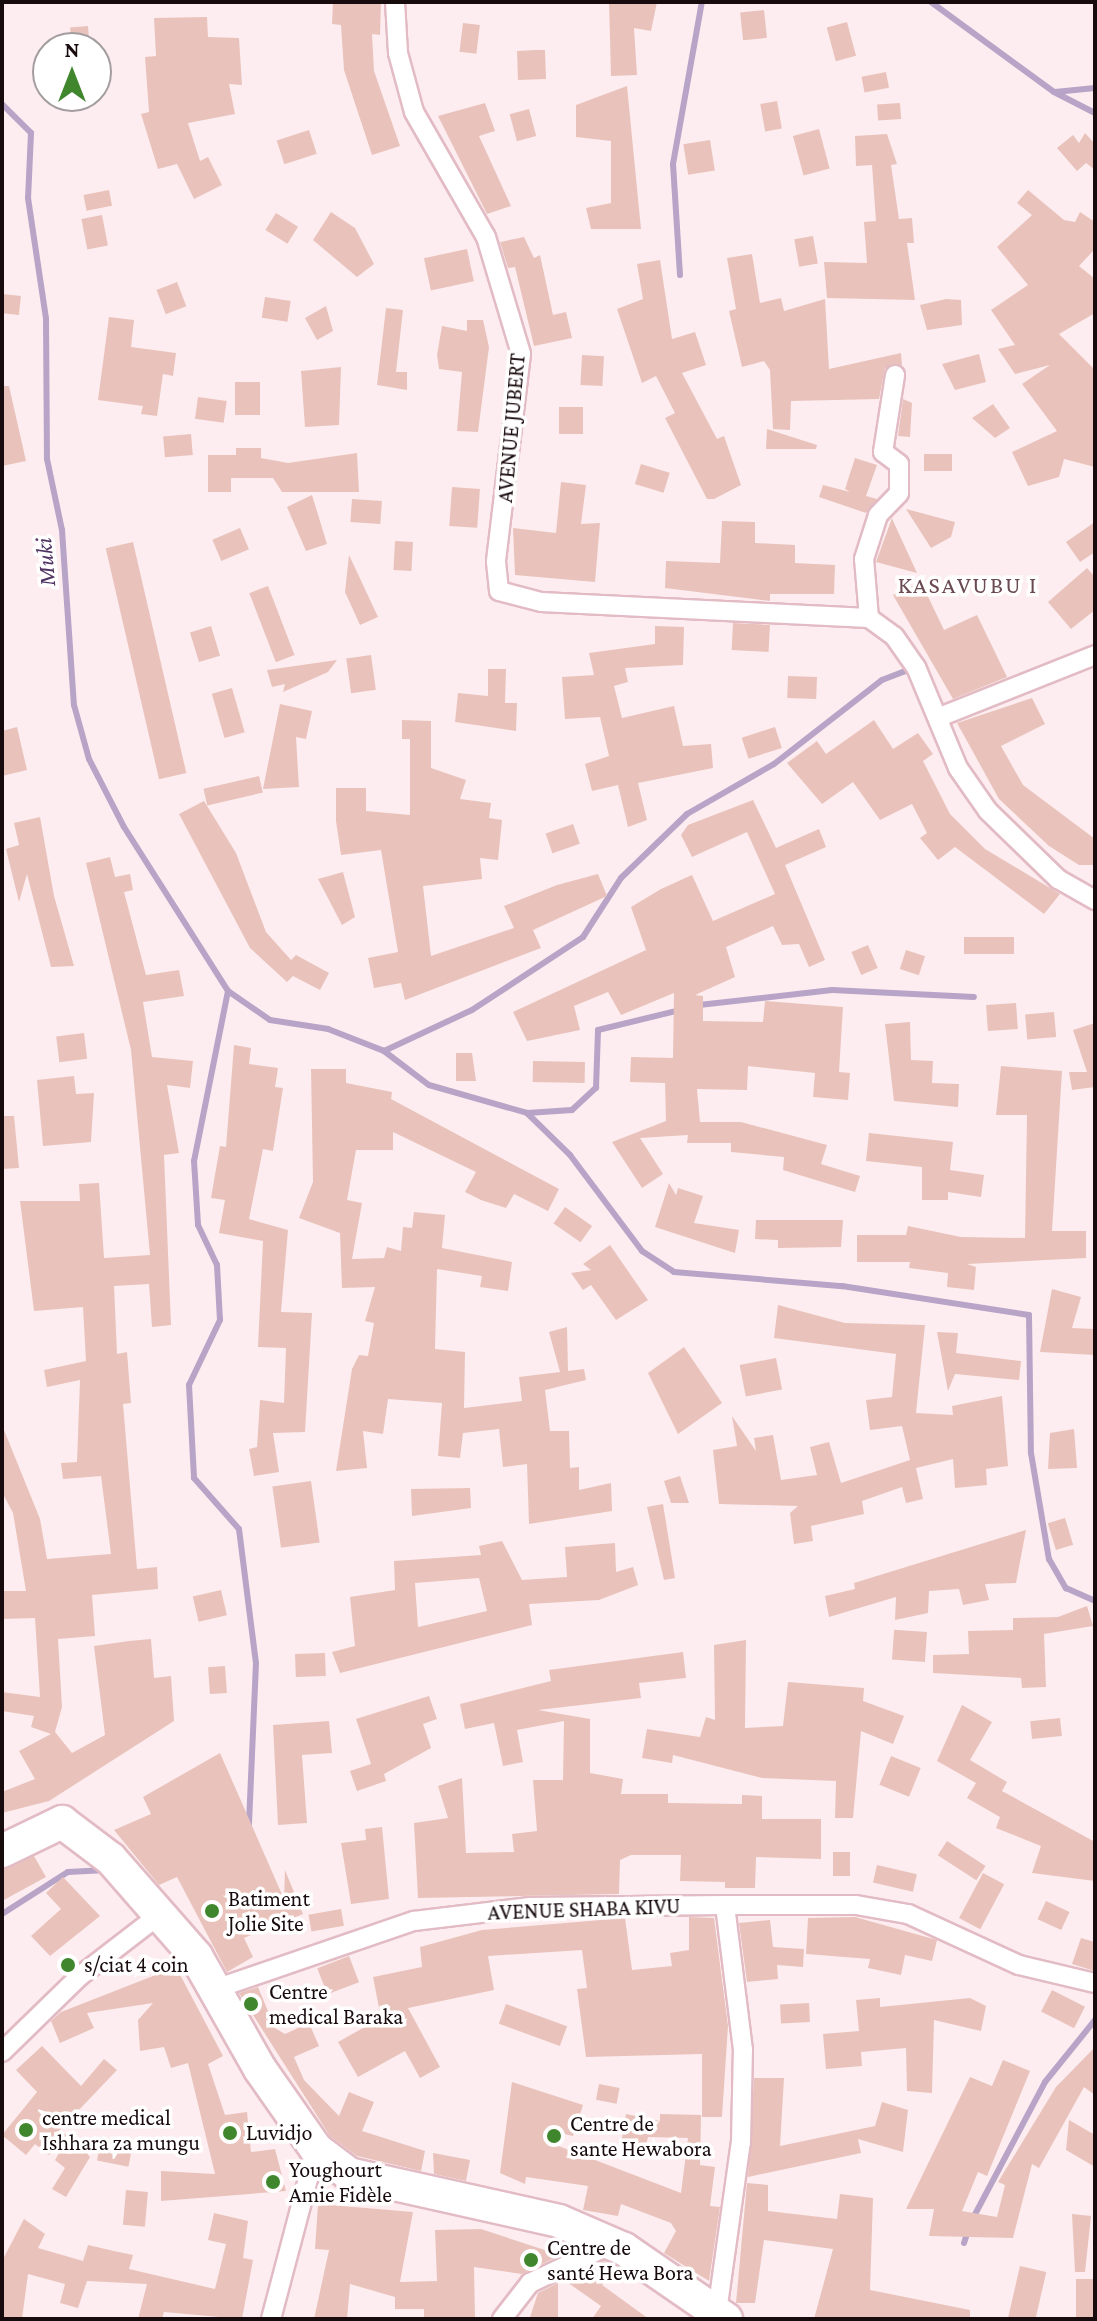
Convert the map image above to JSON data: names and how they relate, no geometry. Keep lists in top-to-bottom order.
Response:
{
  "streets": {
    "street": ["AVENUE JUBERT", "AVENUE SHABA KIVU"]
  },
  "districts": ["KASAVUBU I"],
  "water": ["Muki"],
  "places": [
    "Batiment Jolie Site",
    "s/ciat 4 coin",
    "Centre medical Baraka",
    "centre medical Ishhara za mungu",
    "Luvidjo",
    "Centre de sante Hewabora",
    "Youghourt Amie Fidèle",
    "Centre de santé Hewa Bora"
  ],
  "north": "top"
}
